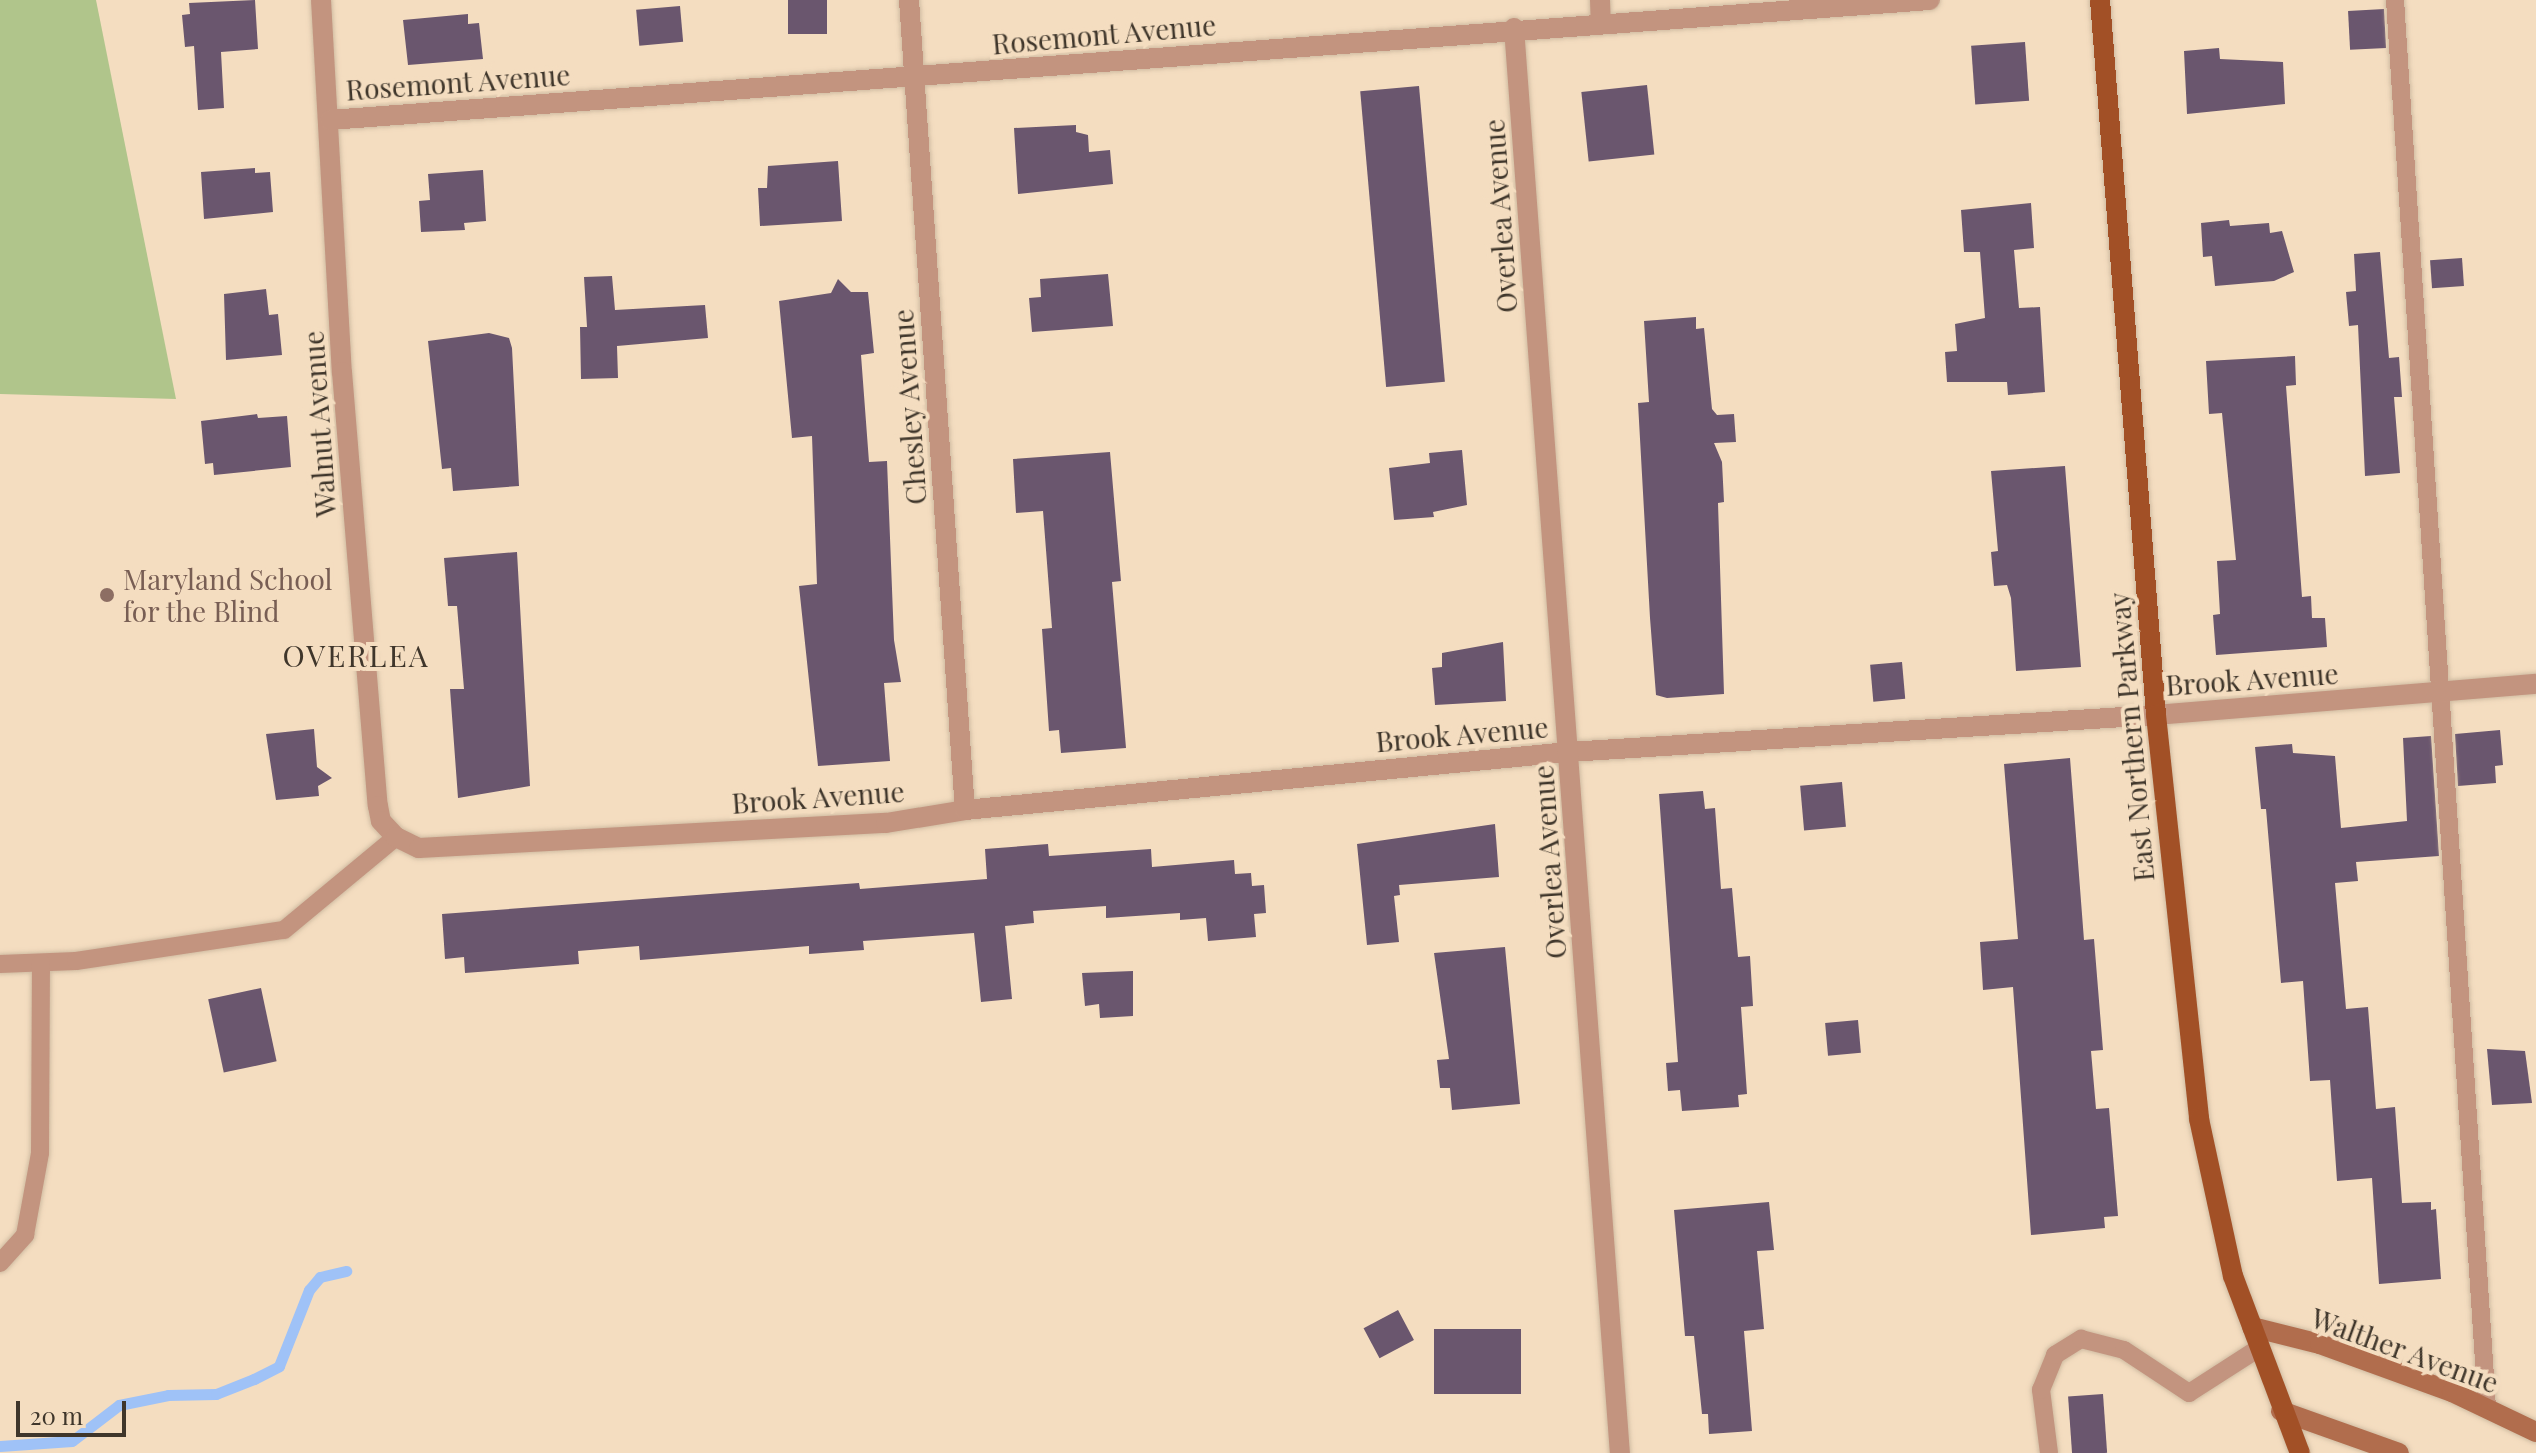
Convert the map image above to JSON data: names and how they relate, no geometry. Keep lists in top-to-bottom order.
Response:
{
  "streets": {
    "main road": ["East Northern Parkway", "Walther Avenue"],
    "street": [
      "Rosemont Avenue",
      "Overlea Avenue",
      "Chesley Avenue",
      "Walnut Avenue",
      "Brook Avenue"
    ]
  },
  "crossings": [
    ["Rosemont Avenue", "Overlea Avenue"],
    ["Rosemont Avenue", "Chesley Avenue"],
    ["Rosemont Avenue", "Walnut Avenue"],
    ["Overlea Avenue", "Brook Avenue"],
    ["Chesley Avenue", "Brook Avenue"],
    ["Walnut Avenue", "Brook Avenue"],
    ["Brook Avenue", "East Northern Parkway"],
    ["East Northern Parkway", "Walther Avenue"]
  ],
  "districts": ["OVERLEA"],
  "places": ["Maryland School for the Blind"],
  "scale_bar": "20 m"
}
